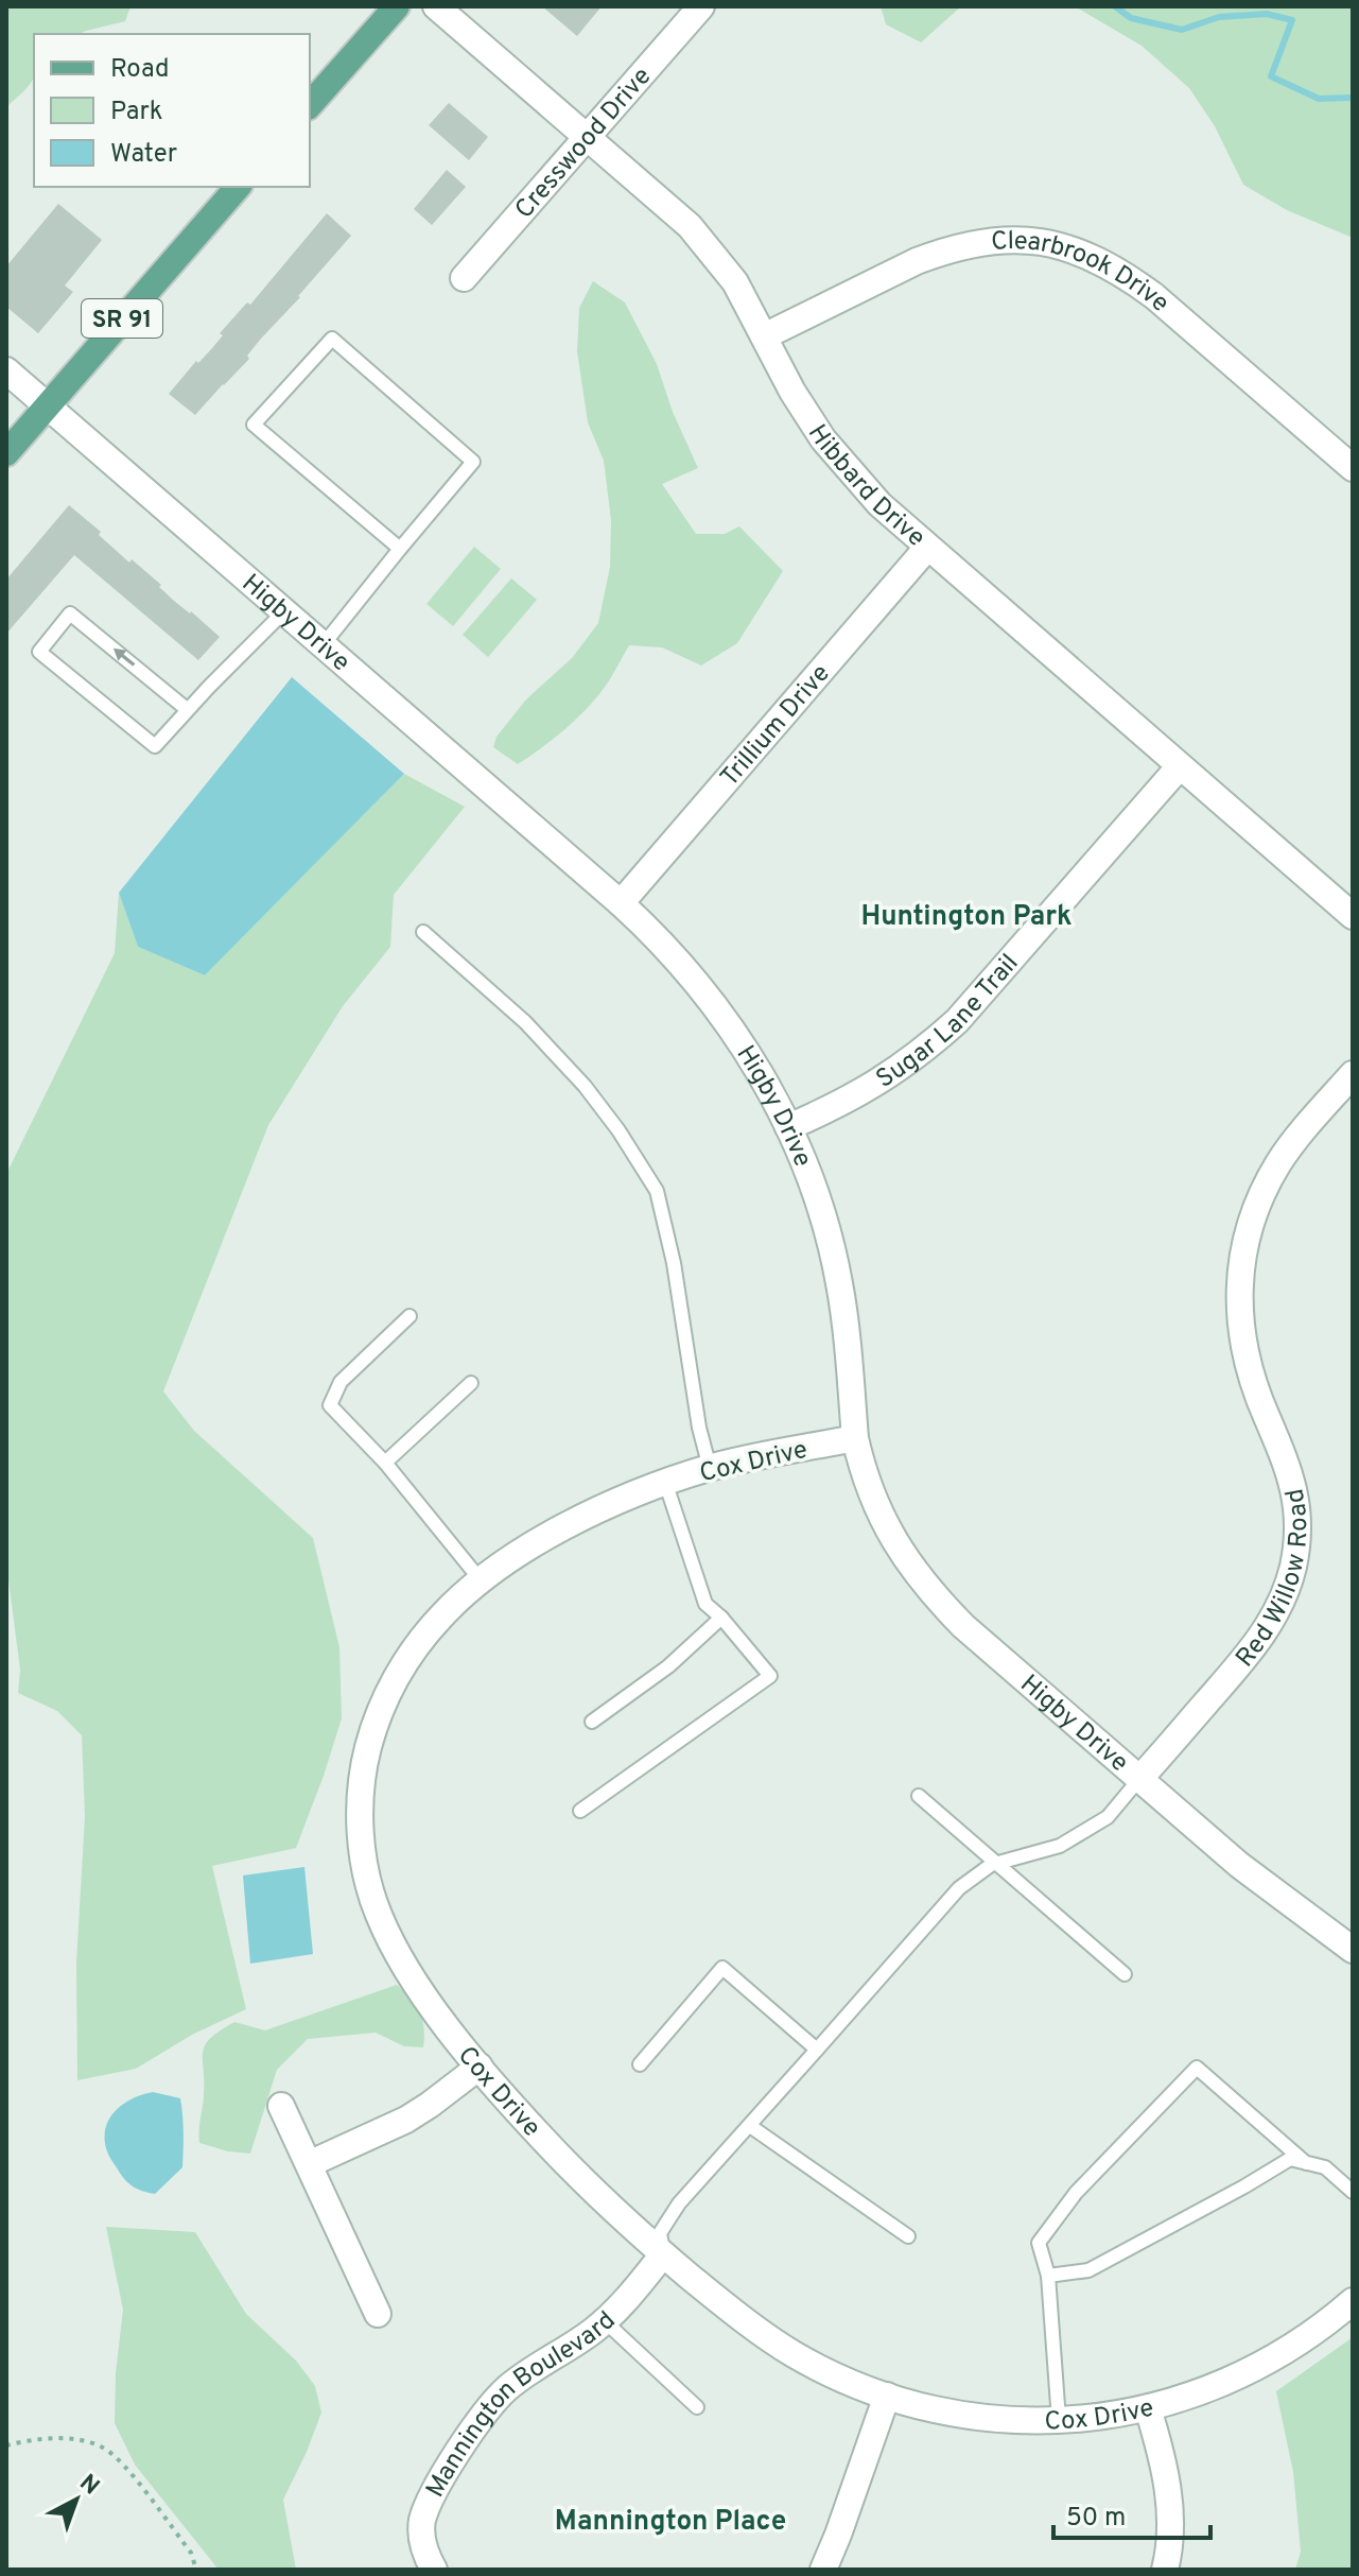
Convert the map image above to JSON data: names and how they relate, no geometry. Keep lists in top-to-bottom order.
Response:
{
  "streets": {
    "main road": ["SR 91"],
    "street": [
      "Cresswood Drive",
      "Clearbrook Drive",
      "Hibbard Drive",
      "Higby Drive",
      "Trillium Drive",
      "Sugar Lane Trail",
      "Cox Drive",
      "Red Willow Road",
      "Mannington Boulevard"
    ]
  },
  "crossings": [
    ["Cresswood Drive", "Hibbard Drive"],
    ["Clearbrook Drive", "Hibbard Drive"],
    ["SR 91", "Higby Drive"],
    ["Hibbard Drive", "Trillium Drive"],
    ["Hibbard Drive", "Sugar Lane Trail"],
    ["Higby Drive", "Trillium Drive"],
    ["Higby Drive", "Sugar Lane Trail"],
    ["Higby Drive", "Cox Drive"],
    ["Higby Drive", "Red Willow Road"],
    ["Cox Drive", "Mannington Boulevard"]
  ],
  "districts": ["Huntington Park", "Mannington Place"],
  "legend": ["Road", "Park", "Water"],
  "scale_bar": "50 m",
  "north": "top right"
}
